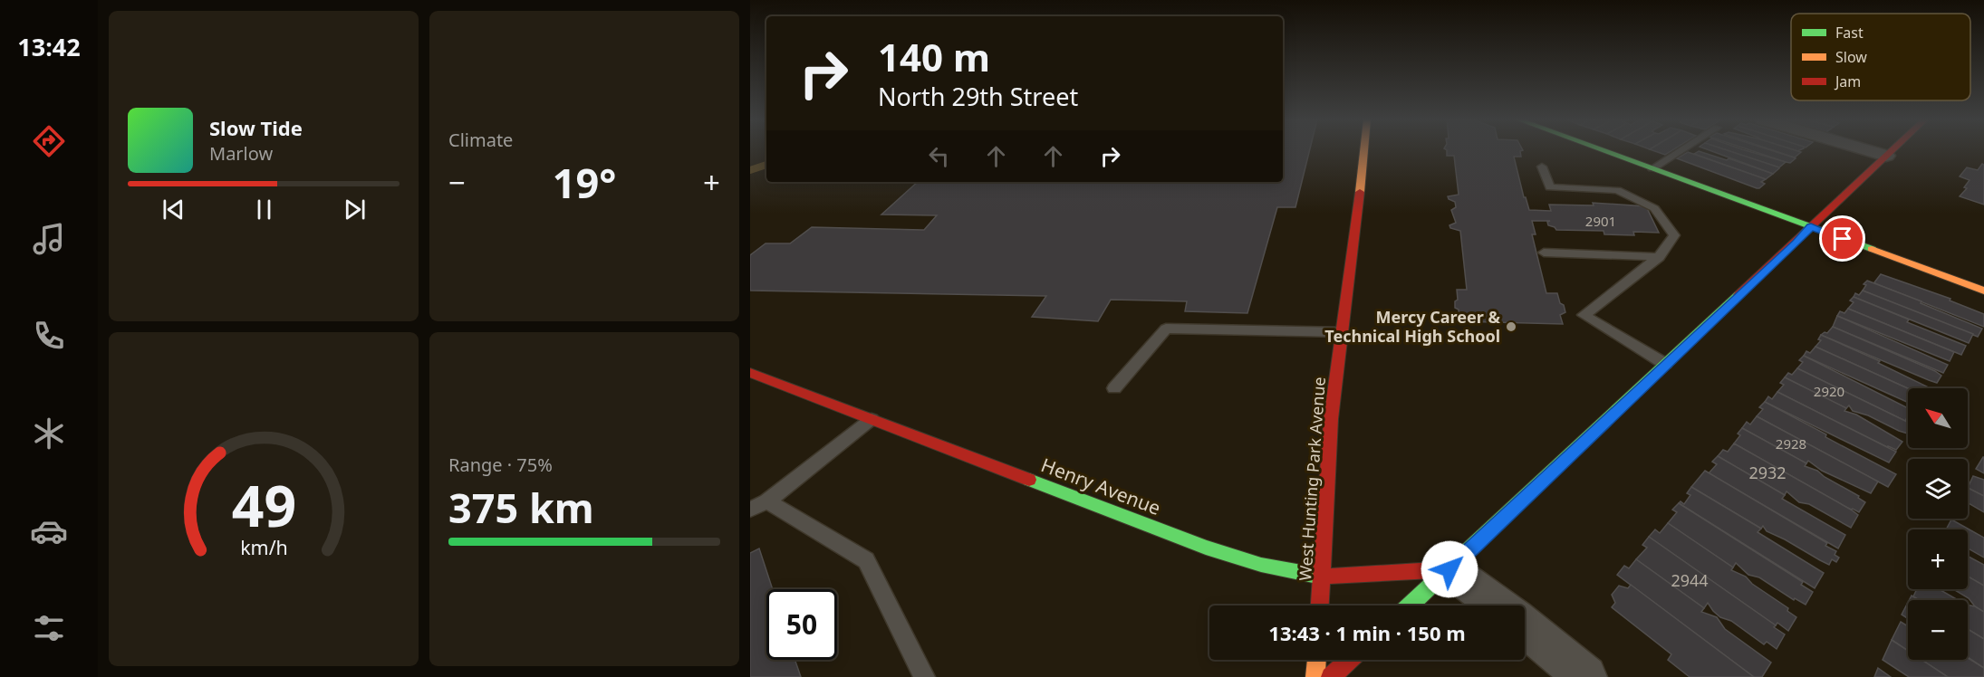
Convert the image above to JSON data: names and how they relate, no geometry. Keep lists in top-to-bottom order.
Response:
{
  "streets": {
    "main road": ["West Hunting Park Avenue", "Henry Avenue"]
  },
  "crossings": [
    ["West Hunting Park Avenue", "Henry Avenue"]
  ],
  "places": ["Mercy Career & Technical High School"],
  "house_numbers": [
    "2901",
    "2920",
    "2928",
    "2932",
    "2944"
  ],
  "legend": ["Fast", "Slow", "Jam"],
  "north": "top left",
  "page": {
    "tabs": "13:42",
    "tile": [
      "Climate",
      ["Range · 75%", "375 km"]
    ],
    "turn": ["140 m", "North 29th Street"],
    "song": ["Slow Tide", "Marlow"],
    "heat": ["−", "19°", "+"],
    "map_buttons": ["+", "−"],
    "limit": "50",
    "trip": "13:43 · 1 min · 150 m",
    "gauge": ["49", "km/h"]
  }
}
